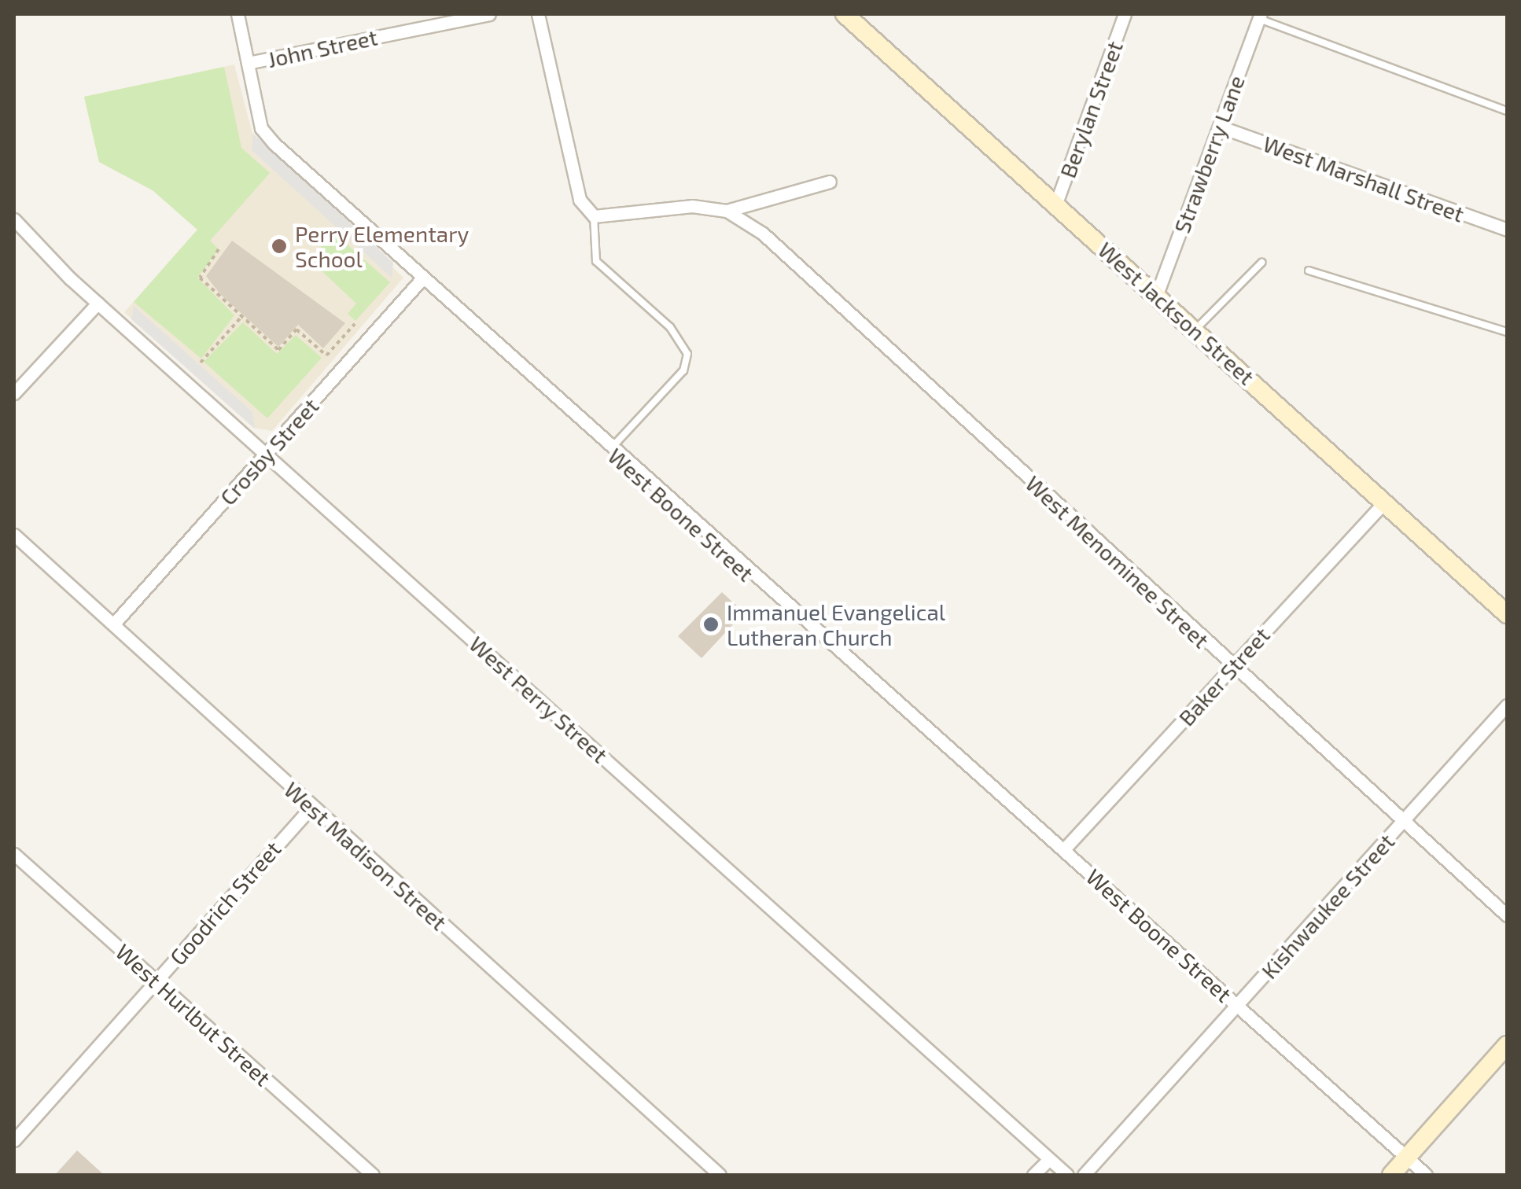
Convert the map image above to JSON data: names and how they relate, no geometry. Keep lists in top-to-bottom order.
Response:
{
  "streets": {
    "street": [
      "John Street",
      "Berylan Street",
      "Strawberry Lane",
      "West Marshall Street",
      "West Jackson Street",
      "Crosby Street",
      "West Boone Street",
      "West Menominee Street",
      "Baker Street",
      "West Perry Street",
      "West Madison Street",
      "Goodrich Street",
      "Kishwaukee Street",
      "West Hurlbut Street"
    ]
  },
  "crossings": [
    ["John Street", "West Boone Street"],
    ["Berylan Street", "West Jackson Street"],
    ["Strawberry Lane", "West Marshall Street"],
    ["Strawberry Lane", "West Jackson Street"],
    ["West Jackson Street", "Baker Street"],
    ["Crosby Street", "West Boone Street"],
    ["Crosby Street", "West Perry Street"],
    ["Crosby Street", "West Madison Street"],
    ["West Boone Street", "Baker Street"],
    ["West Boone Street", "Kishwaukee Street"],
    ["West Menominee Street", "Baker Street"],
    ["West Menominee Street", "Kishwaukee Street"],
    ["West Madison Street", "Goodrich Street"],
    ["Goodrich Street", "West Hurlbut Street"]
  ],
  "places": ["Perry Elementary School", "Immanuel Evangelical Lutheran Church"]
}
